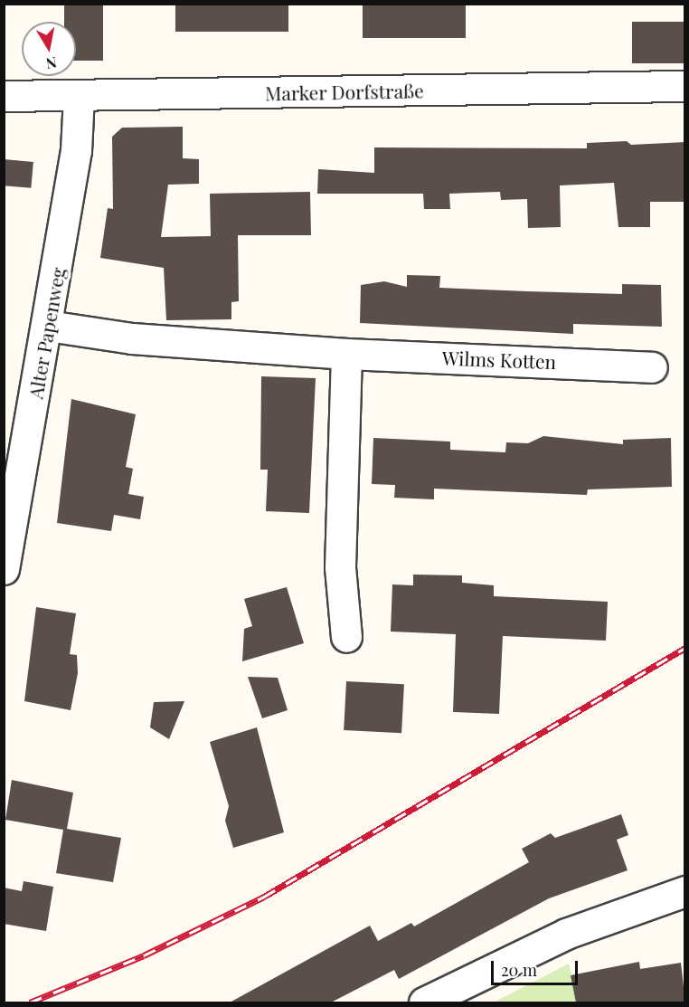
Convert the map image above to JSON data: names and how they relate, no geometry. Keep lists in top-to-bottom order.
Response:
{
  "streets": {
    "street": ["Marker Dorfstraße", "Alter Papenweg", "Wilms Kotten"]
  },
  "crossings": [
    ["Marker Dorfstraße", "Alter Papenweg"],
    ["Alter Papenweg", "Wilms Kotten"]
  ],
  "scale_bar": "20 m",
  "north": "bottom"
}
